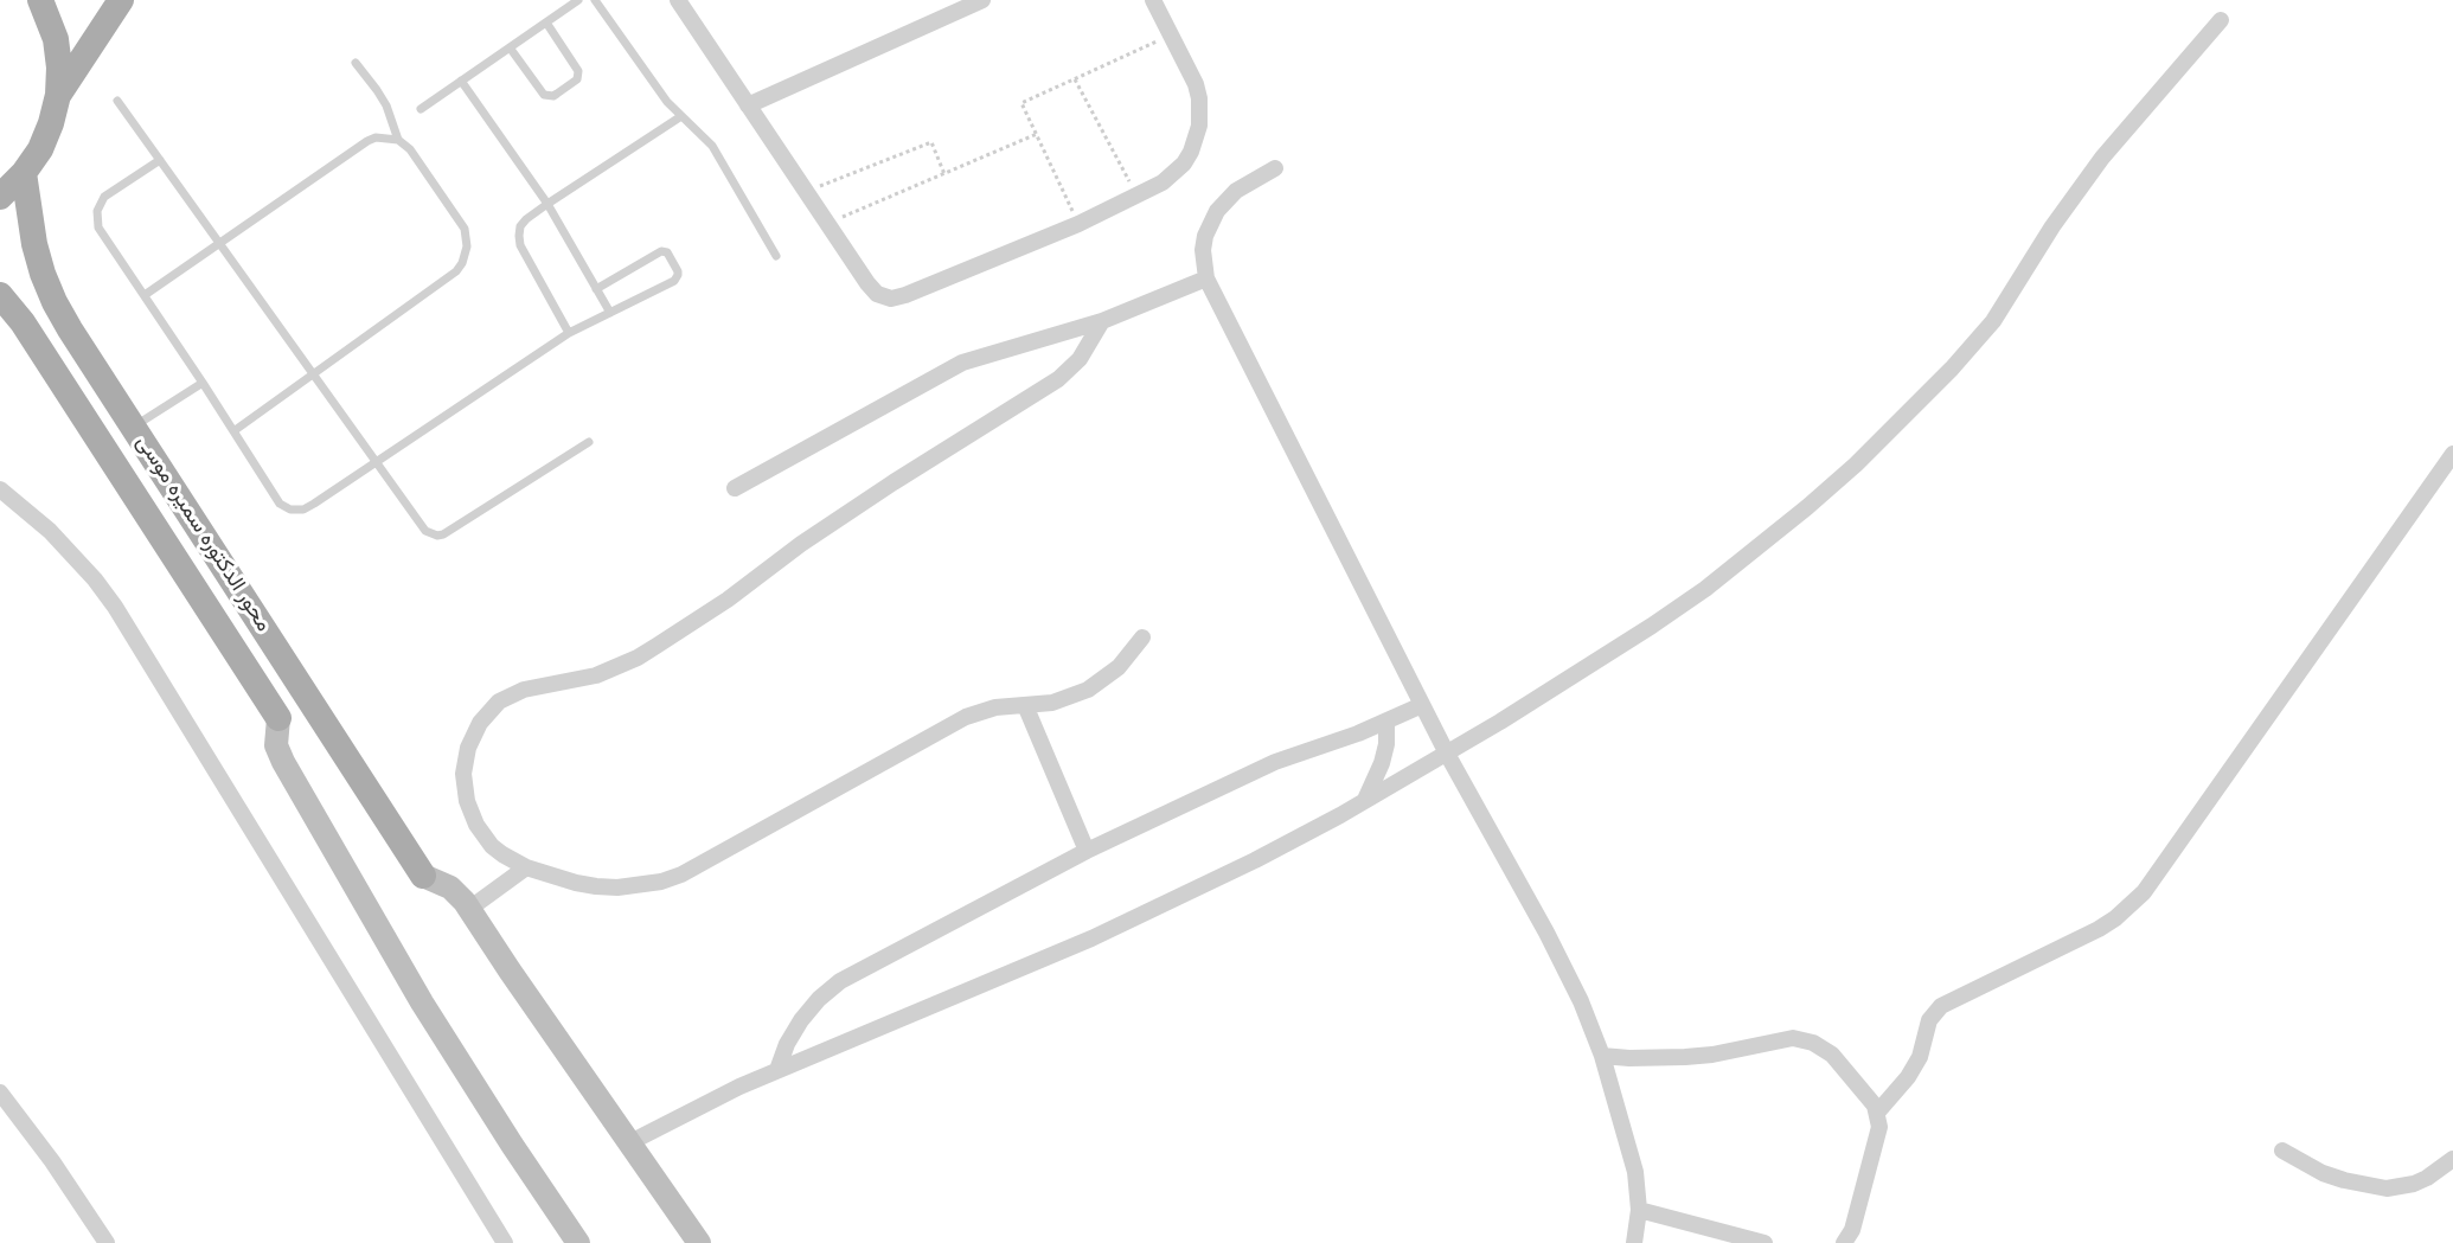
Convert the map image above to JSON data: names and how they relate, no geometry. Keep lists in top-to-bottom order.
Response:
{
  "streets": {
    "main road": ["محور الدكتوره سميره موسى"]
  }
}
